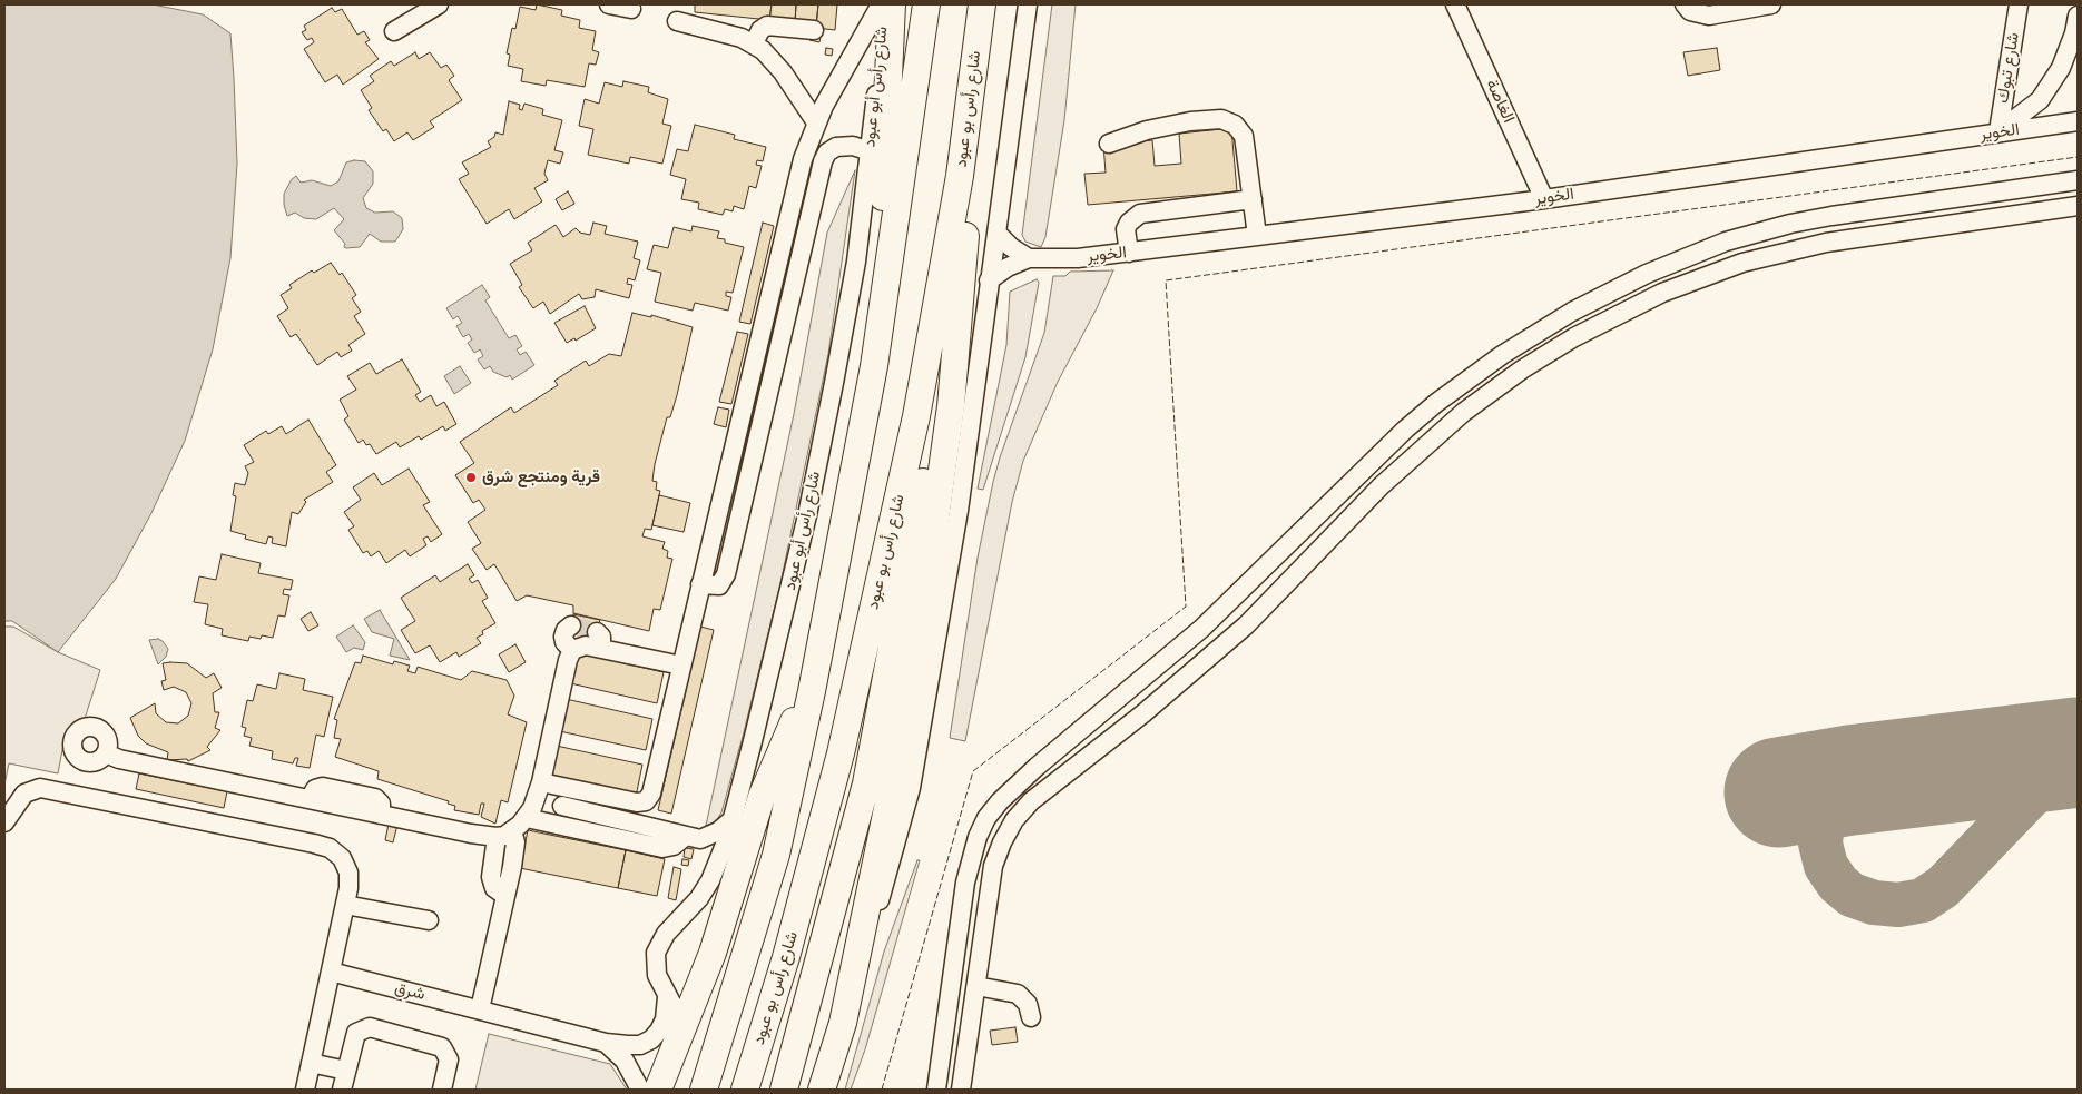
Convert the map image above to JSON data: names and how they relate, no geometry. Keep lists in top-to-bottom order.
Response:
{
  "streets": {
    "highway": ["شارع رأس بو عبود"],
    "street": [
      "شارع تبوك",
      "شارع رأس أبو عبود",
      "الغاصة",
      "الخوير",
      "شرق"
    ]
  },
  "crossings": [
    ["شارع تبوك", "الخوير"],
    ["شارع رأس أبو عبود", "شرق"],
    ["الغاصة", "الخوير"]
  ],
  "places": ["قرية ومنتجع شرق"]
}
